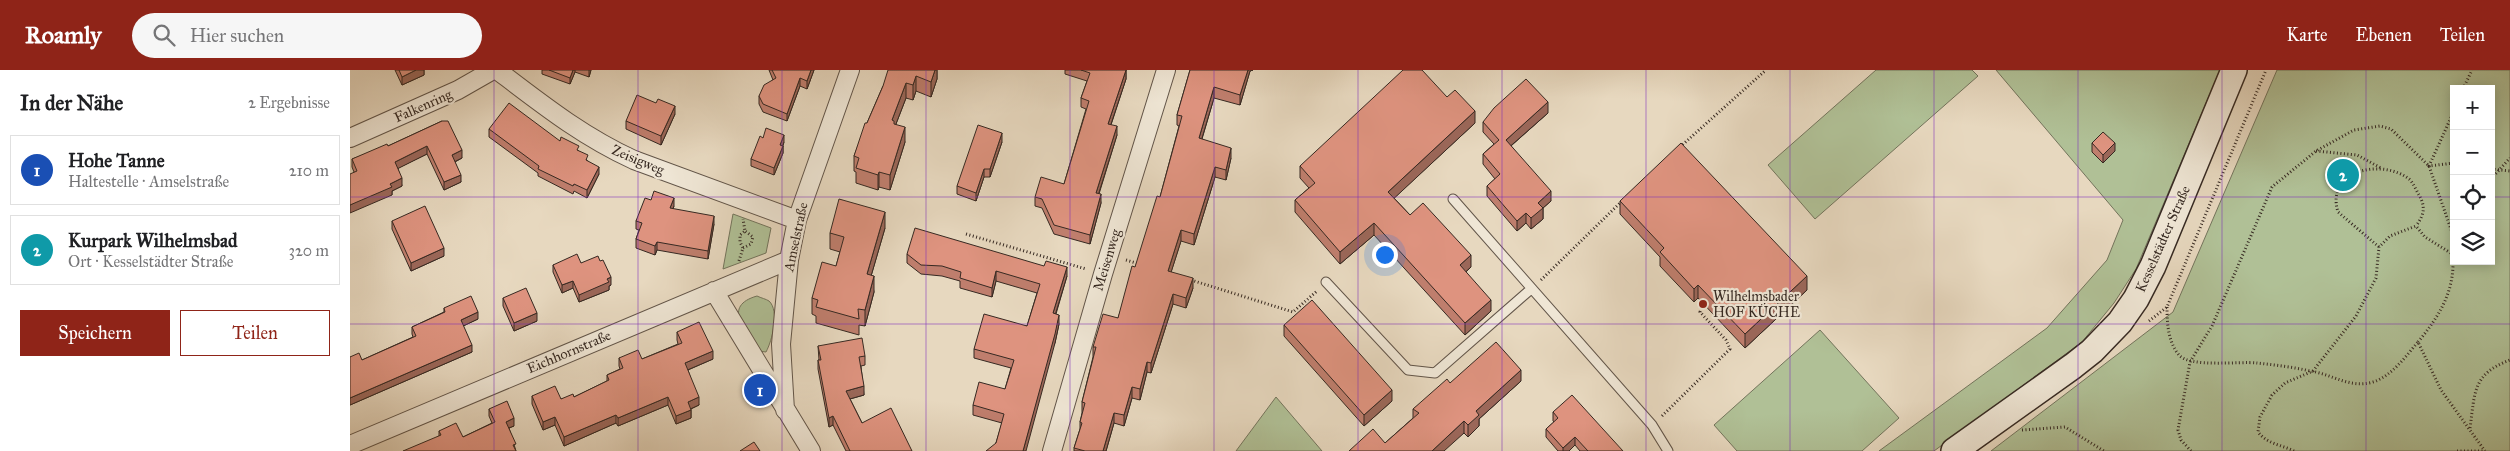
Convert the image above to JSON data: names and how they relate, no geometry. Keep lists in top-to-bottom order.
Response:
{
  "streets": {
    "main road": ["Kesselstädter Straße"],
    "street": [
      "Falkenring",
      "Zeisigweg",
      "Amselstraße",
      "Meisenweg",
      "Eichhornstraße"
    ]
  },
  "crossings": [
    ["Falkenring", "Zeisigweg"],
    ["Zeisigweg", "Amselstraße"],
    ["Amselstraße", "Eichhornstraße"]
  ],
  "places": ["Wilhelmsbader HOF KÜCHE"],
  "page": {
    "header": "Roamly",
    "search": "Hier suchen",
    "nav": ["Karte", "Ebenen", "Teilen"],
    "heading": ["In der Nähe", "2 Ergebnisse"],
    "map_buttons": ["+", "−"],
    "list": [
      {
        "mark": "1",
        "name": "Hohe Tanne",
        "note": "Haltestelle · Amselstraße",
        "value": "210 m"
      },
      {
        "mark": "2",
        "name": "Kurpark Wilhelmsbad",
        "note": "Ort · Kesselstädter Straße",
        "value": "320 m"
      }
    ],
    "pins": ["2", "1"],
    "buttons": ["Speichern", "Teilen"]
  }
}
